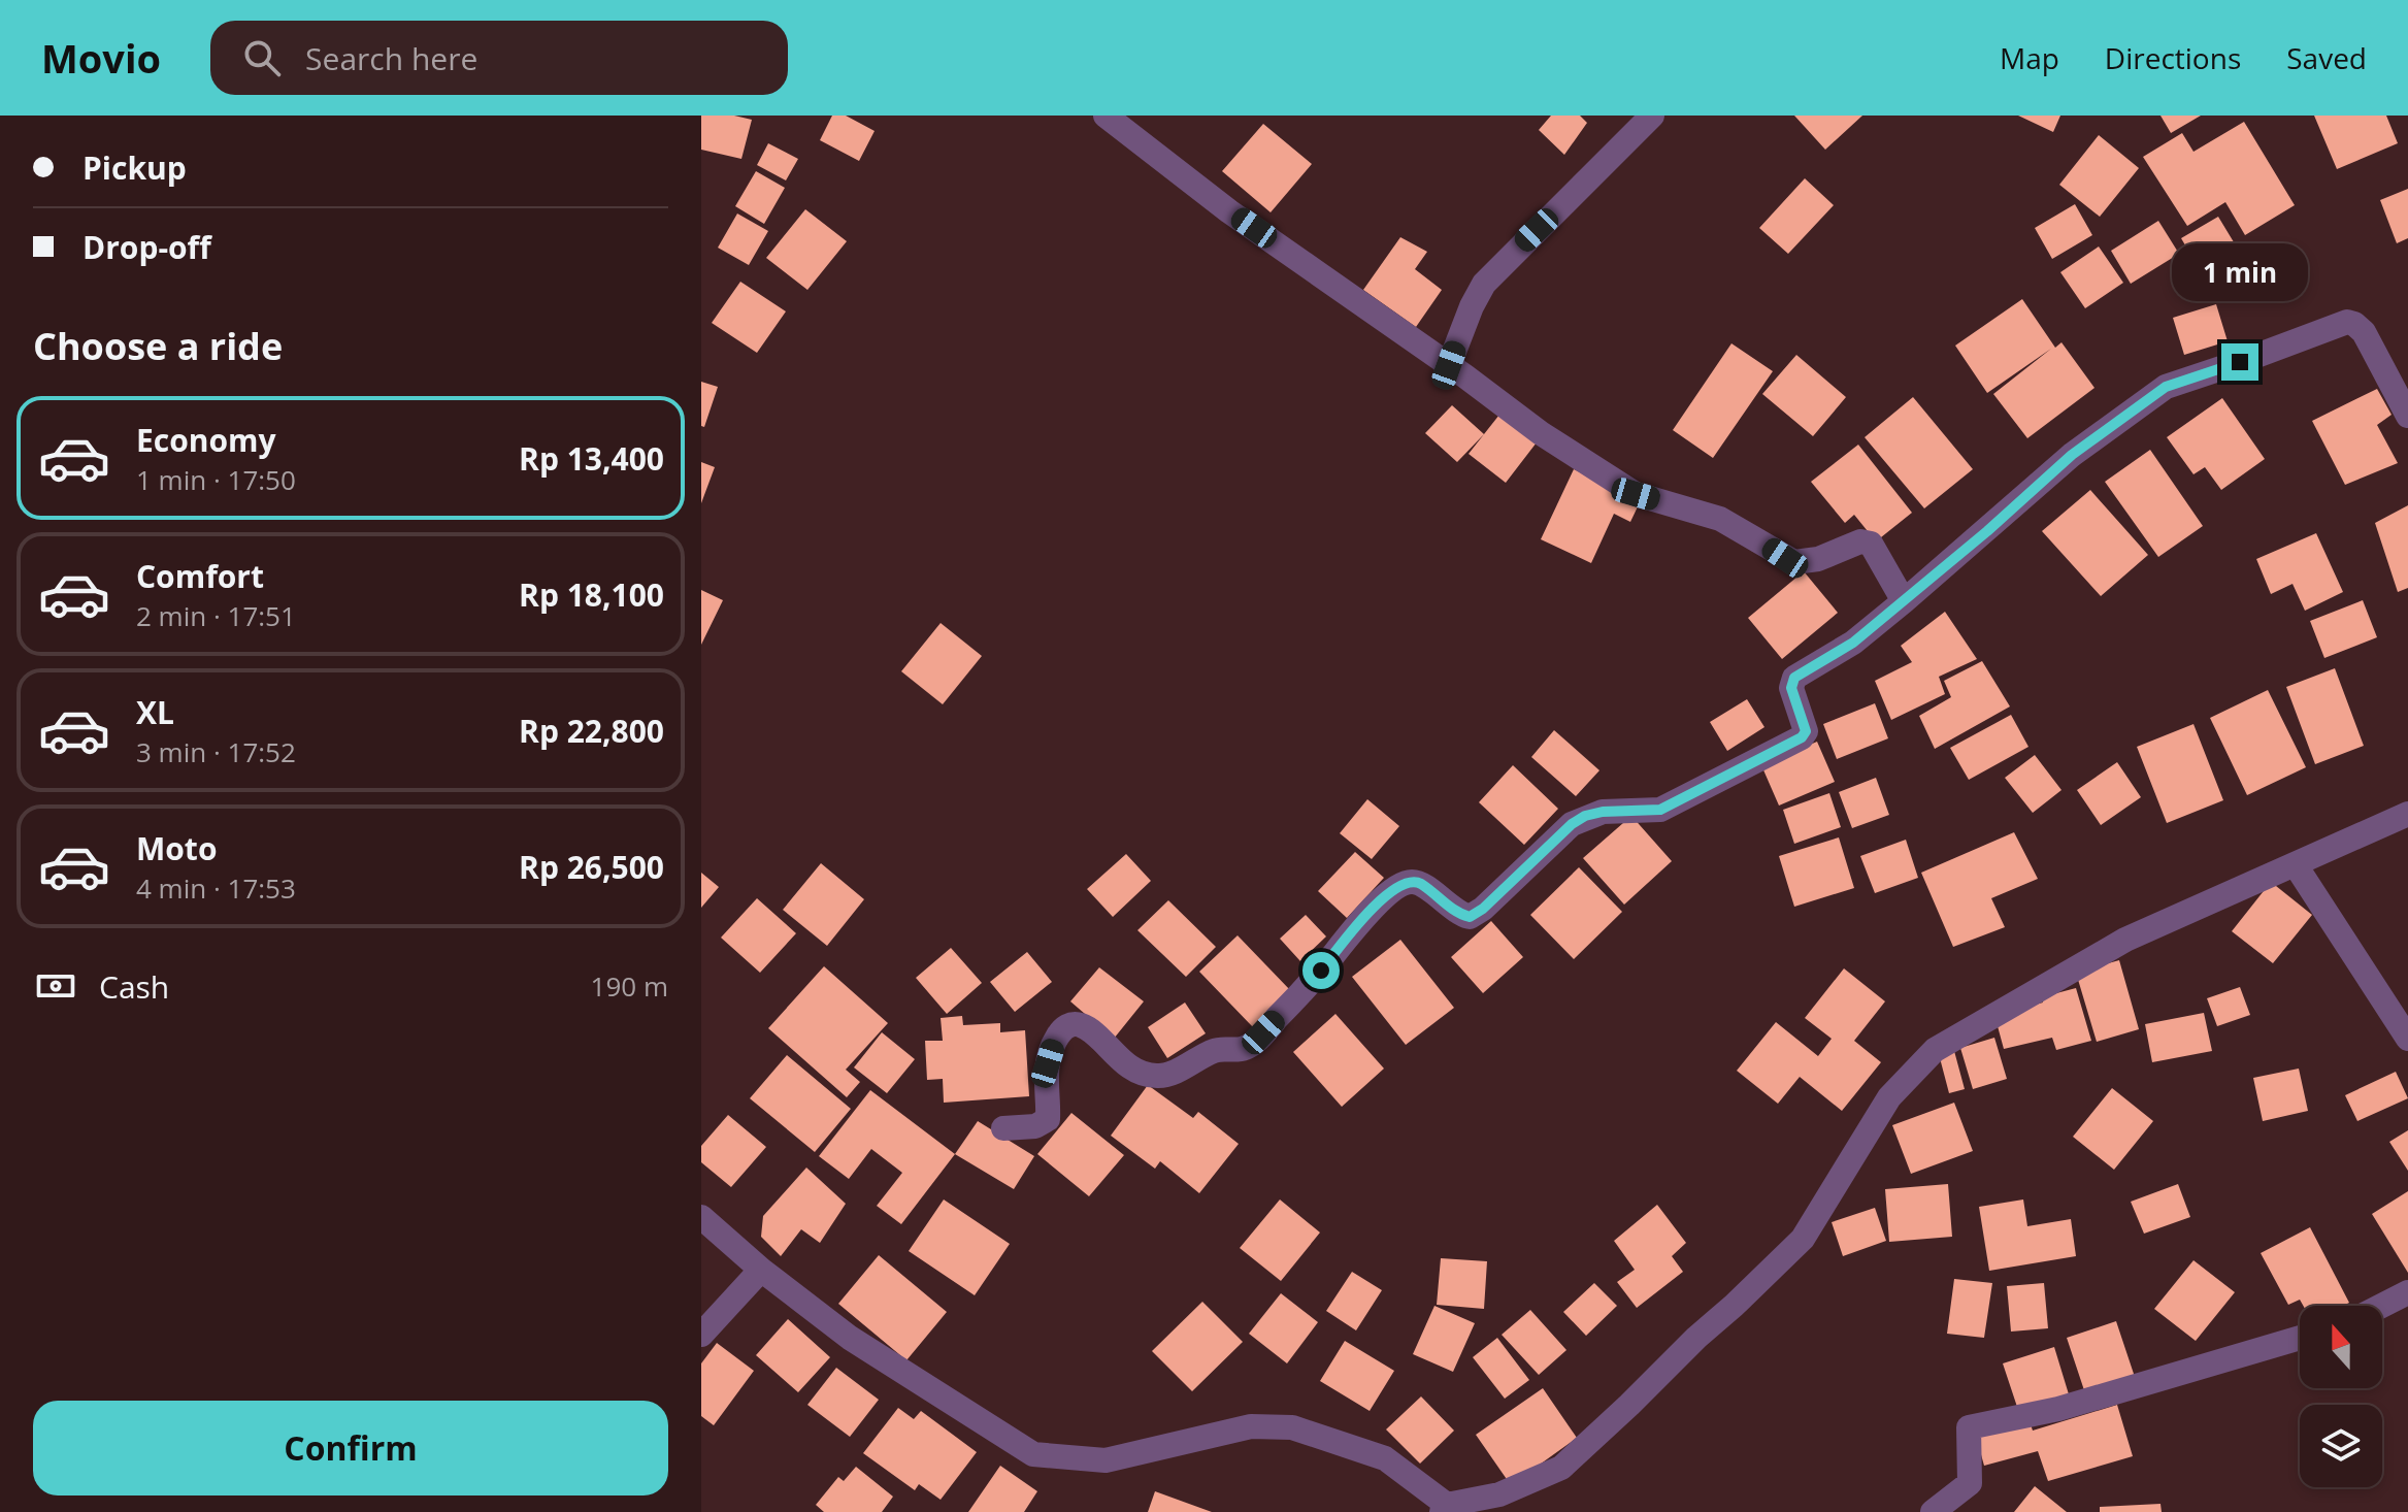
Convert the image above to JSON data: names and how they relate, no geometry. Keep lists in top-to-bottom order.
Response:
{
  "north": "top",
  "page": {
    "header": "Movio",
    "search": "Search here",
    "nav": ["Map", "Directions", "Saved"],
    "banner": ["Pickup", "Drop-off"],
    "bubble": "1 min",
    "heading": "Choose a ride",
    "list": [
      {
        "name": "Economy",
        "note": "1 min · 17:50",
        "value": "Rp 13,400"
      },
      {
        "name": "Comfort",
        "note": "2 min · 17:51",
        "value": "Rp 18,100"
      },
      {
        "name": "XL",
        "note": "3 min · 17:52",
        "value": "Rp 22,800"
      },
      {
        "name": "Moto",
        "note": "4 min · 17:53",
        "value": "Rp 26,500"
      }
    ],
    "pay": ["Cash", "190 m"],
    "buttons": "Confirm"
  }
}
